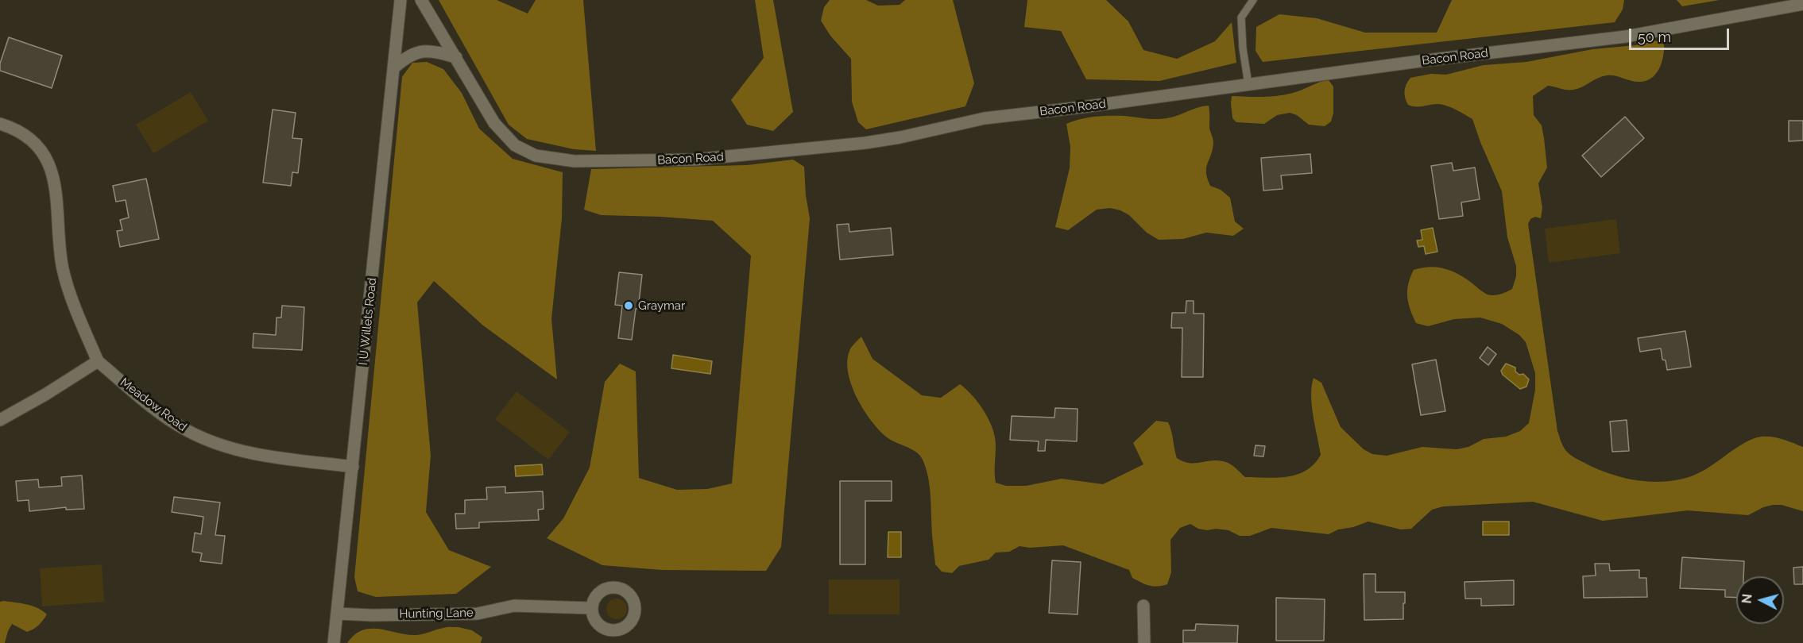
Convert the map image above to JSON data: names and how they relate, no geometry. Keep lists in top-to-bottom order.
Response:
{
  "streets": {
    "street": [
      "Bacon Road",
      "I U Willets Road",
      "Meadow Road",
      "Hunting Lane"
    ]
  },
  "crossings": [
    ["I U Willets Road", "Meadow Road"],
    ["I U Willets Road", "Hunting Lane"]
  ],
  "places": ["Graymar"],
  "scale_bar": "50 m",
  "north": "left"
}
